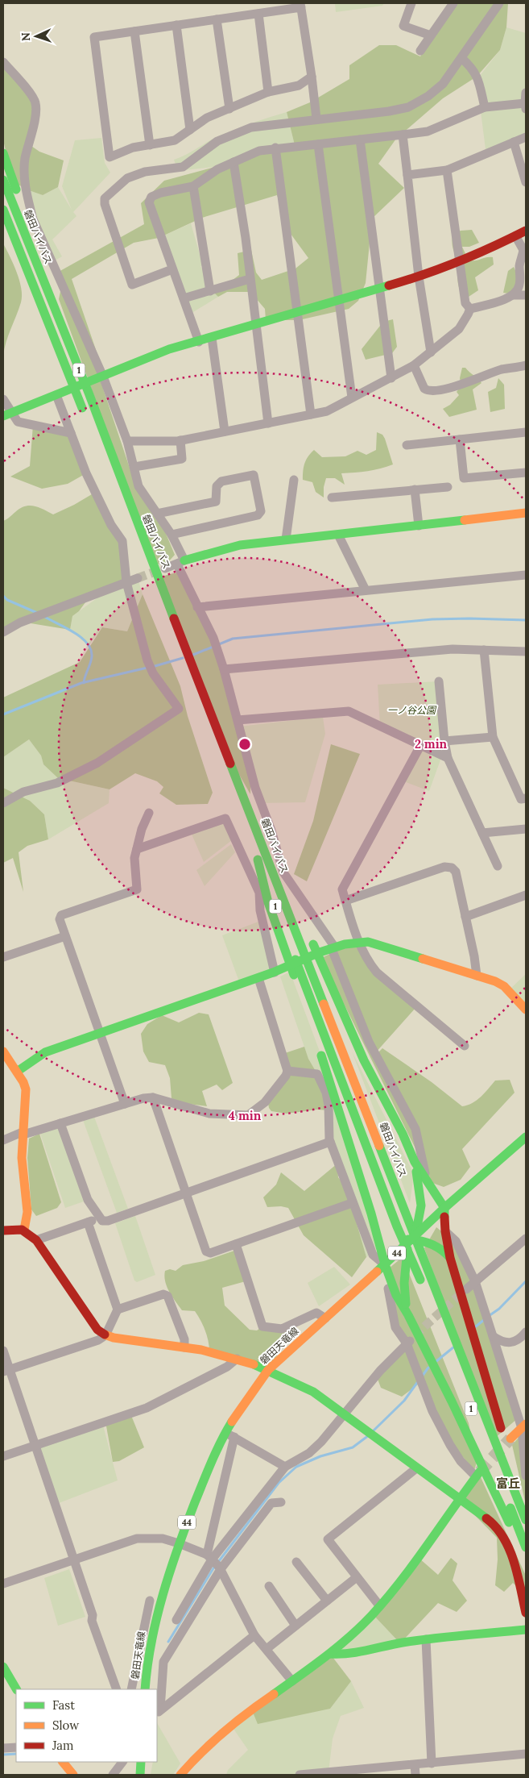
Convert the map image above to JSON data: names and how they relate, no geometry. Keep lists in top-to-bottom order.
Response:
{
  "streets": {
    "main road": [
      "磐田バイパス",
      "1",
      "44",
      "磐田天竜線"
    ]
  },
  "crossings": [
    ["磐田バイパス", "1"],
    ["1", "磐田天竜線"]
  ],
  "districts": ["富丘"],
  "parks": ["一ノ谷公園"],
  "legend": ["Fast", "Slow", "Jam"],
  "north": "left",
  "rings": ["2 min", "4 min"]
}
